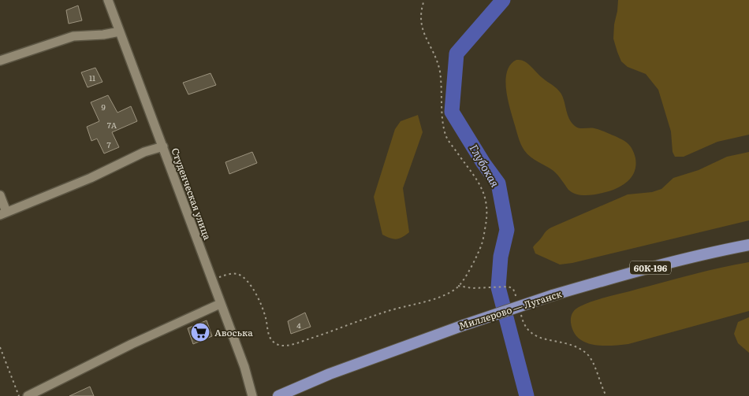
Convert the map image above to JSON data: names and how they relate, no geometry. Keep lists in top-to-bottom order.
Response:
{
  "streets": {
    "main road": ["60К-196", "Миллерово — Луганск"],
    "street": ["Студенческая улица"]
  },
  "water": ["Глубокая"],
  "places": {
    "supermarket": ["Авоська"]
  },
  "house_numbers": [
    "11",
    "9",
    "7А",
    "7",
    "4"
  ]
}
